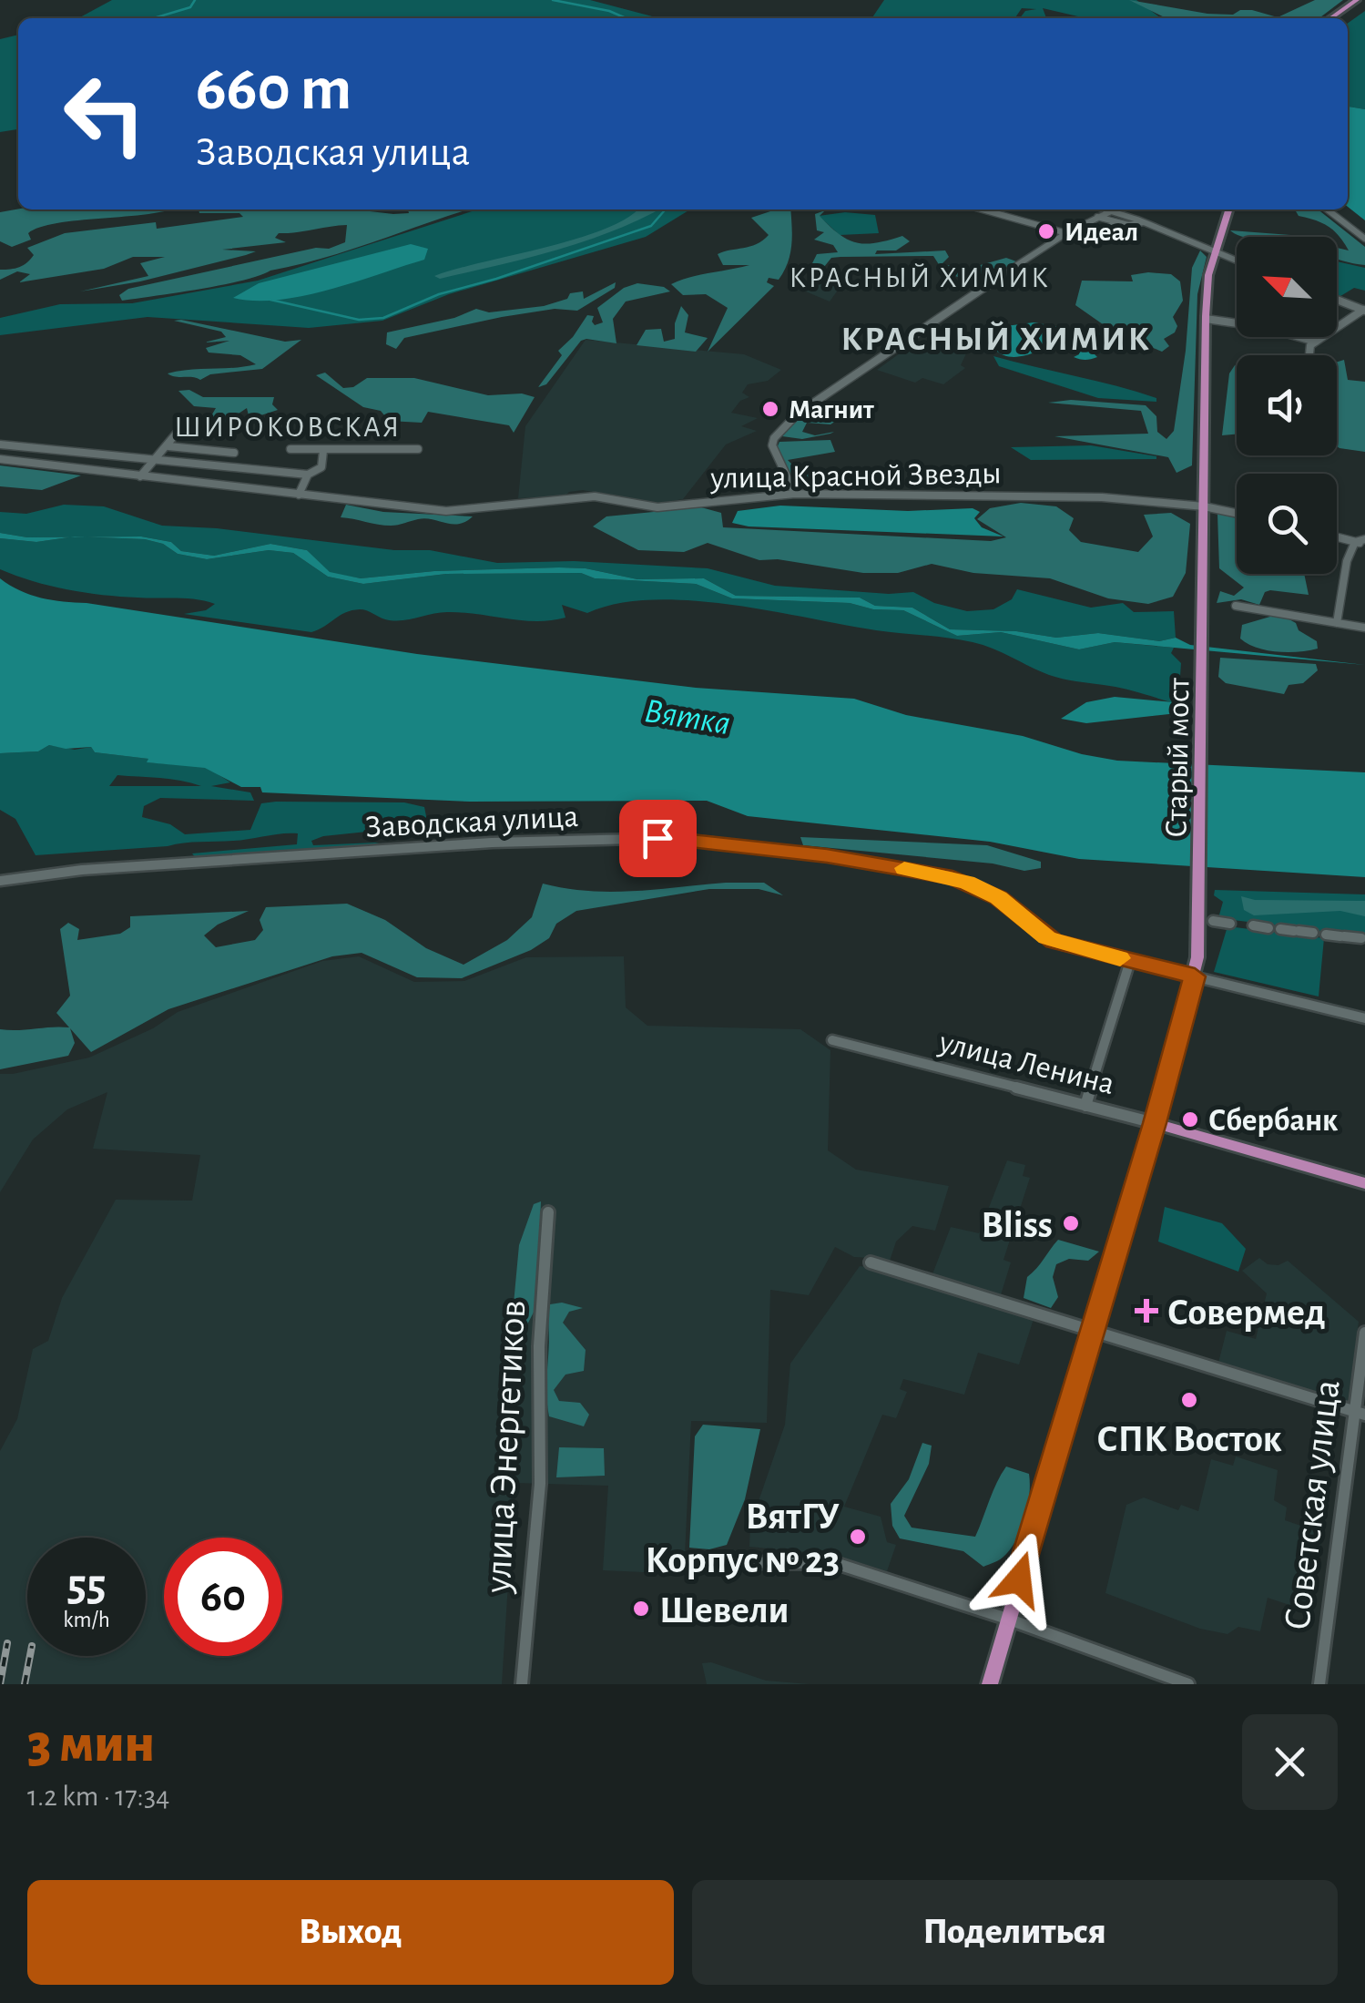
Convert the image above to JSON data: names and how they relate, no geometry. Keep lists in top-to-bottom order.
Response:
{
  "streets": {
    "main road": ["Старый мост", "улица Ленина"],
    "street": [
      "улица Красной Звезды",
      "Заводская улица",
      "улица Энергетиков",
      "Советская улица"
    ]
  },
  "crossings": [
    ["улица Красной Звезды", "Старый мост"],
    ["Старый мост", "Заводская улица"],
    ["Старый мост", "улица Ленина"]
  ],
  "districts": ["КРАСНЫЙ ХИМИК", "КРАСНЫЙ ХИМИК", "ШИРОКОВСКАЯ"],
  "water": ["Вятка"],
  "places": {
    "other": [
      "Идеал",
      "Магнит",
      "Сбербанк",
      "Bliss",
      "СПК Восток",
      "ВятГУ Корпус № 23",
      "Шевели"
    ],
    "health": ["Совермед"]
  },
  "north": "top left",
  "page": {
    "turn": ["660 m", "Заводская улица"],
    "speed": "55 km/h",
    "limit": "60",
    "heading": ["3 мин", "1.2 km · 17:34"],
    "buttons": ["Выход", "Поделиться"]
  }
}
